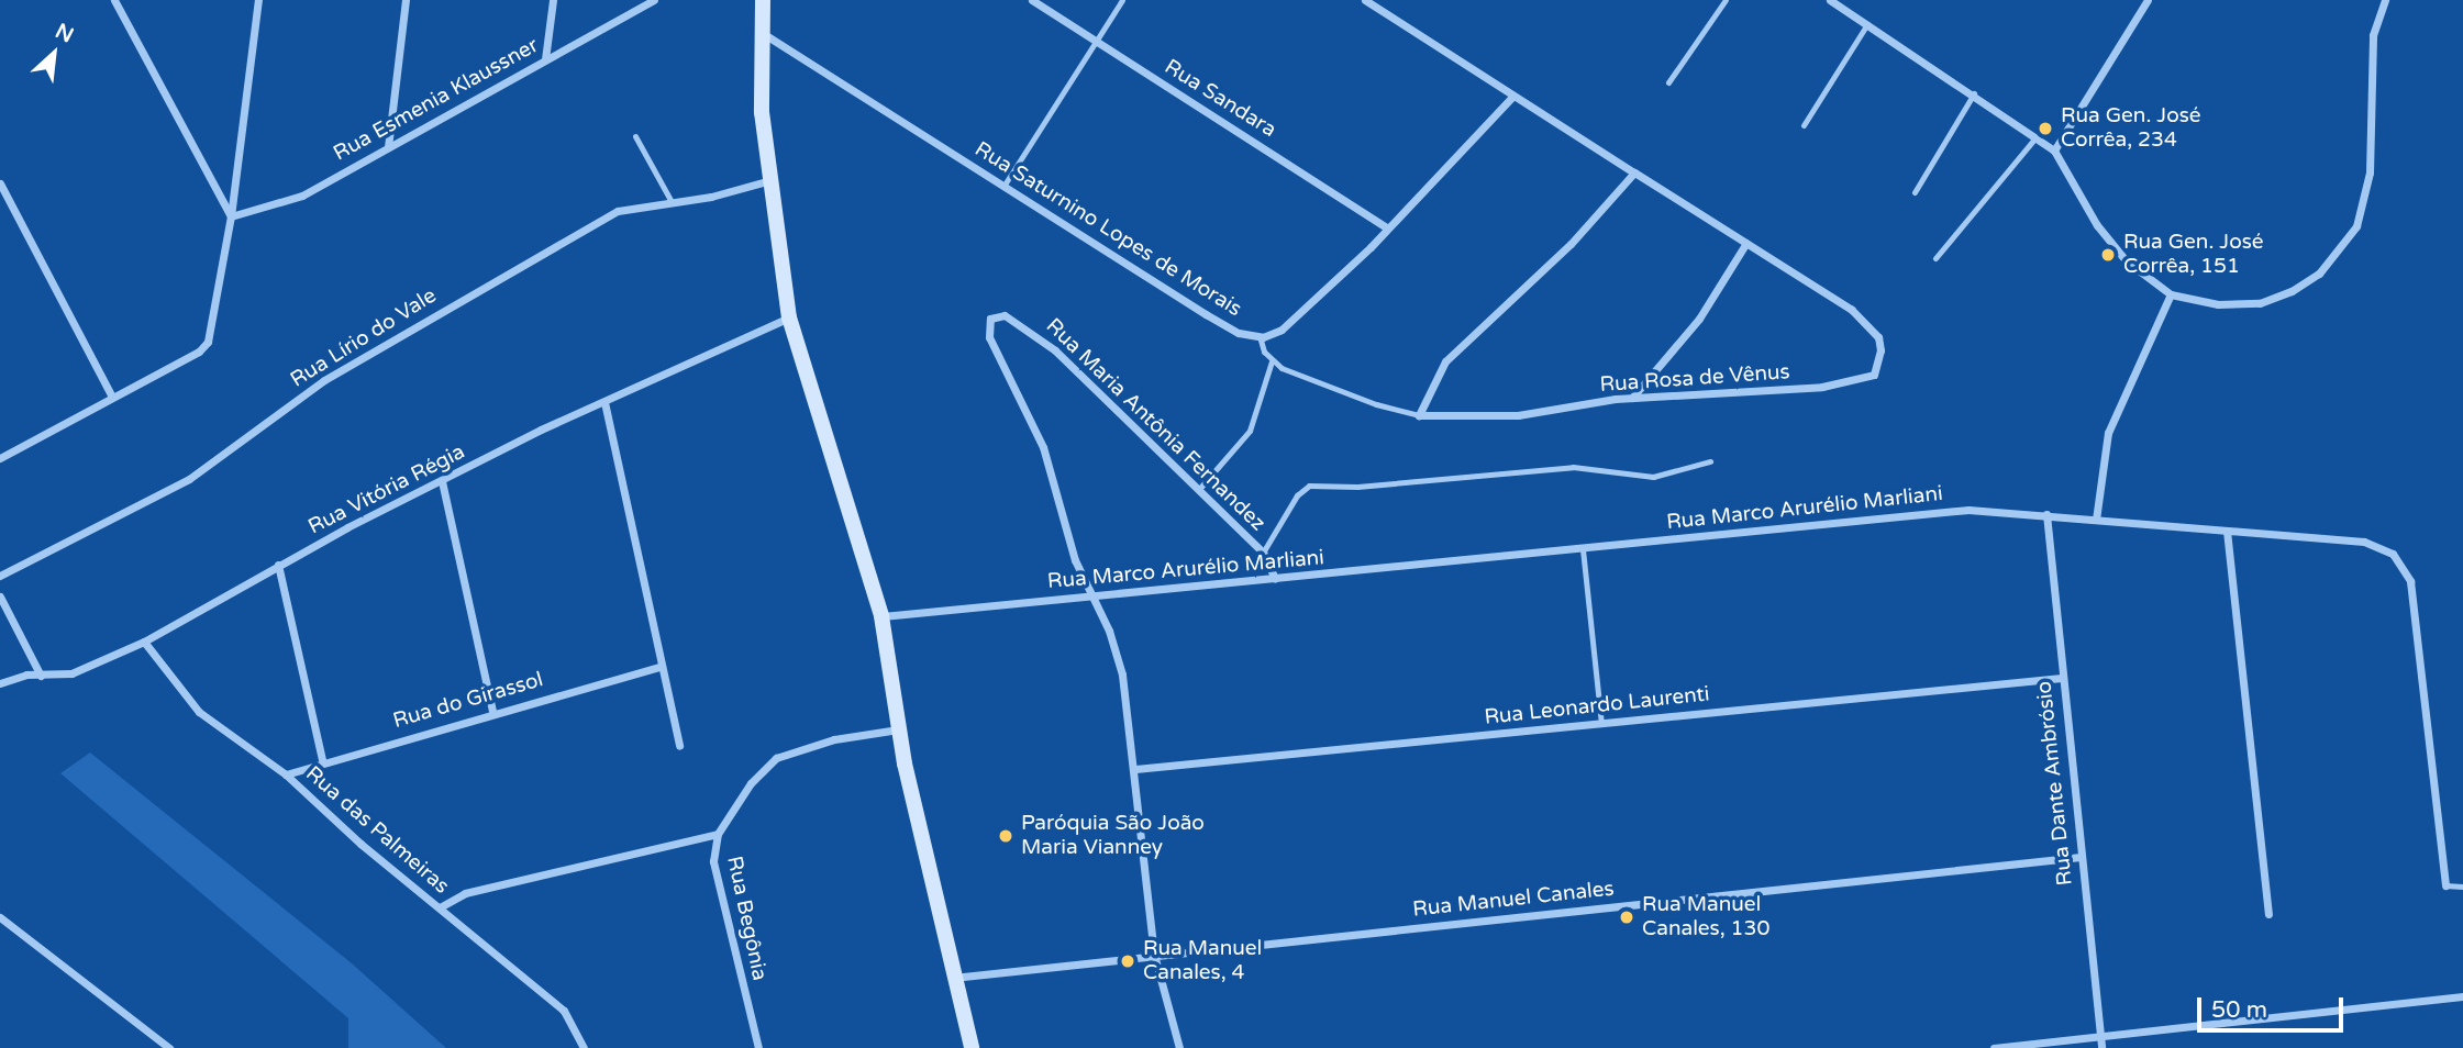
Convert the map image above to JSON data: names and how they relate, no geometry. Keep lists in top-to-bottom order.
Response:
{
  "streets": {
    "street": [
      "Rua Sandara",
      "Rua Esmenia Klaussner",
      "Rua Saturnino Lopes de Morais",
      "Rua Lírio do Vale",
      "Rua Rosa de Vênus",
      "Rua Maria Antônia Fernandez",
      "Rua Vitória Régia",
      "Rua Marco Arurélio Marliani",
      "Rua do Girassol",
      "Rua Leonardo Laurenti",
      "Rua Dante Ambrósio",
      "Rua das Palmeiras",
      "Rua Manuel Canales",
      "Rua Begônia"
    ]
  },
  "crossings": [
    ["Rua Sandara", "Rua Saturnino Lopes de Morais"],
    ["Rua Saturnino Lopes de Morais", "Rua Rosa de Vênus"],
    ["Rua Maria Antônia Fernandez", "Rua Marco Arurélio Marliani"],
    ["Rua Vitória Régia", "Rua das Palmeiras"],
    ["Rua Marco Arurélio Marliani", "Rua Dante Ambrósio"],
    ["Rua do Girassol", "Rua das Palmeiras"],
    ["Rua Leonardo Laurenti", "Rua Dante Ambrósio"],
    ["Rua Dante Ambrósio", "Rua Manuel Canales"]
  ],
  "places": [
    "Rua Gen. José Corrêa, 234",
    "Rua Gen. José Corrêa, 151",
    "Paróquia São João Maria Vianney",
    "Rua Manuel Canales, 130",
    "Rua Manuel Canales, 4"
  ],
  "scale_bar": "50 m",
  "north": "top right"
}
